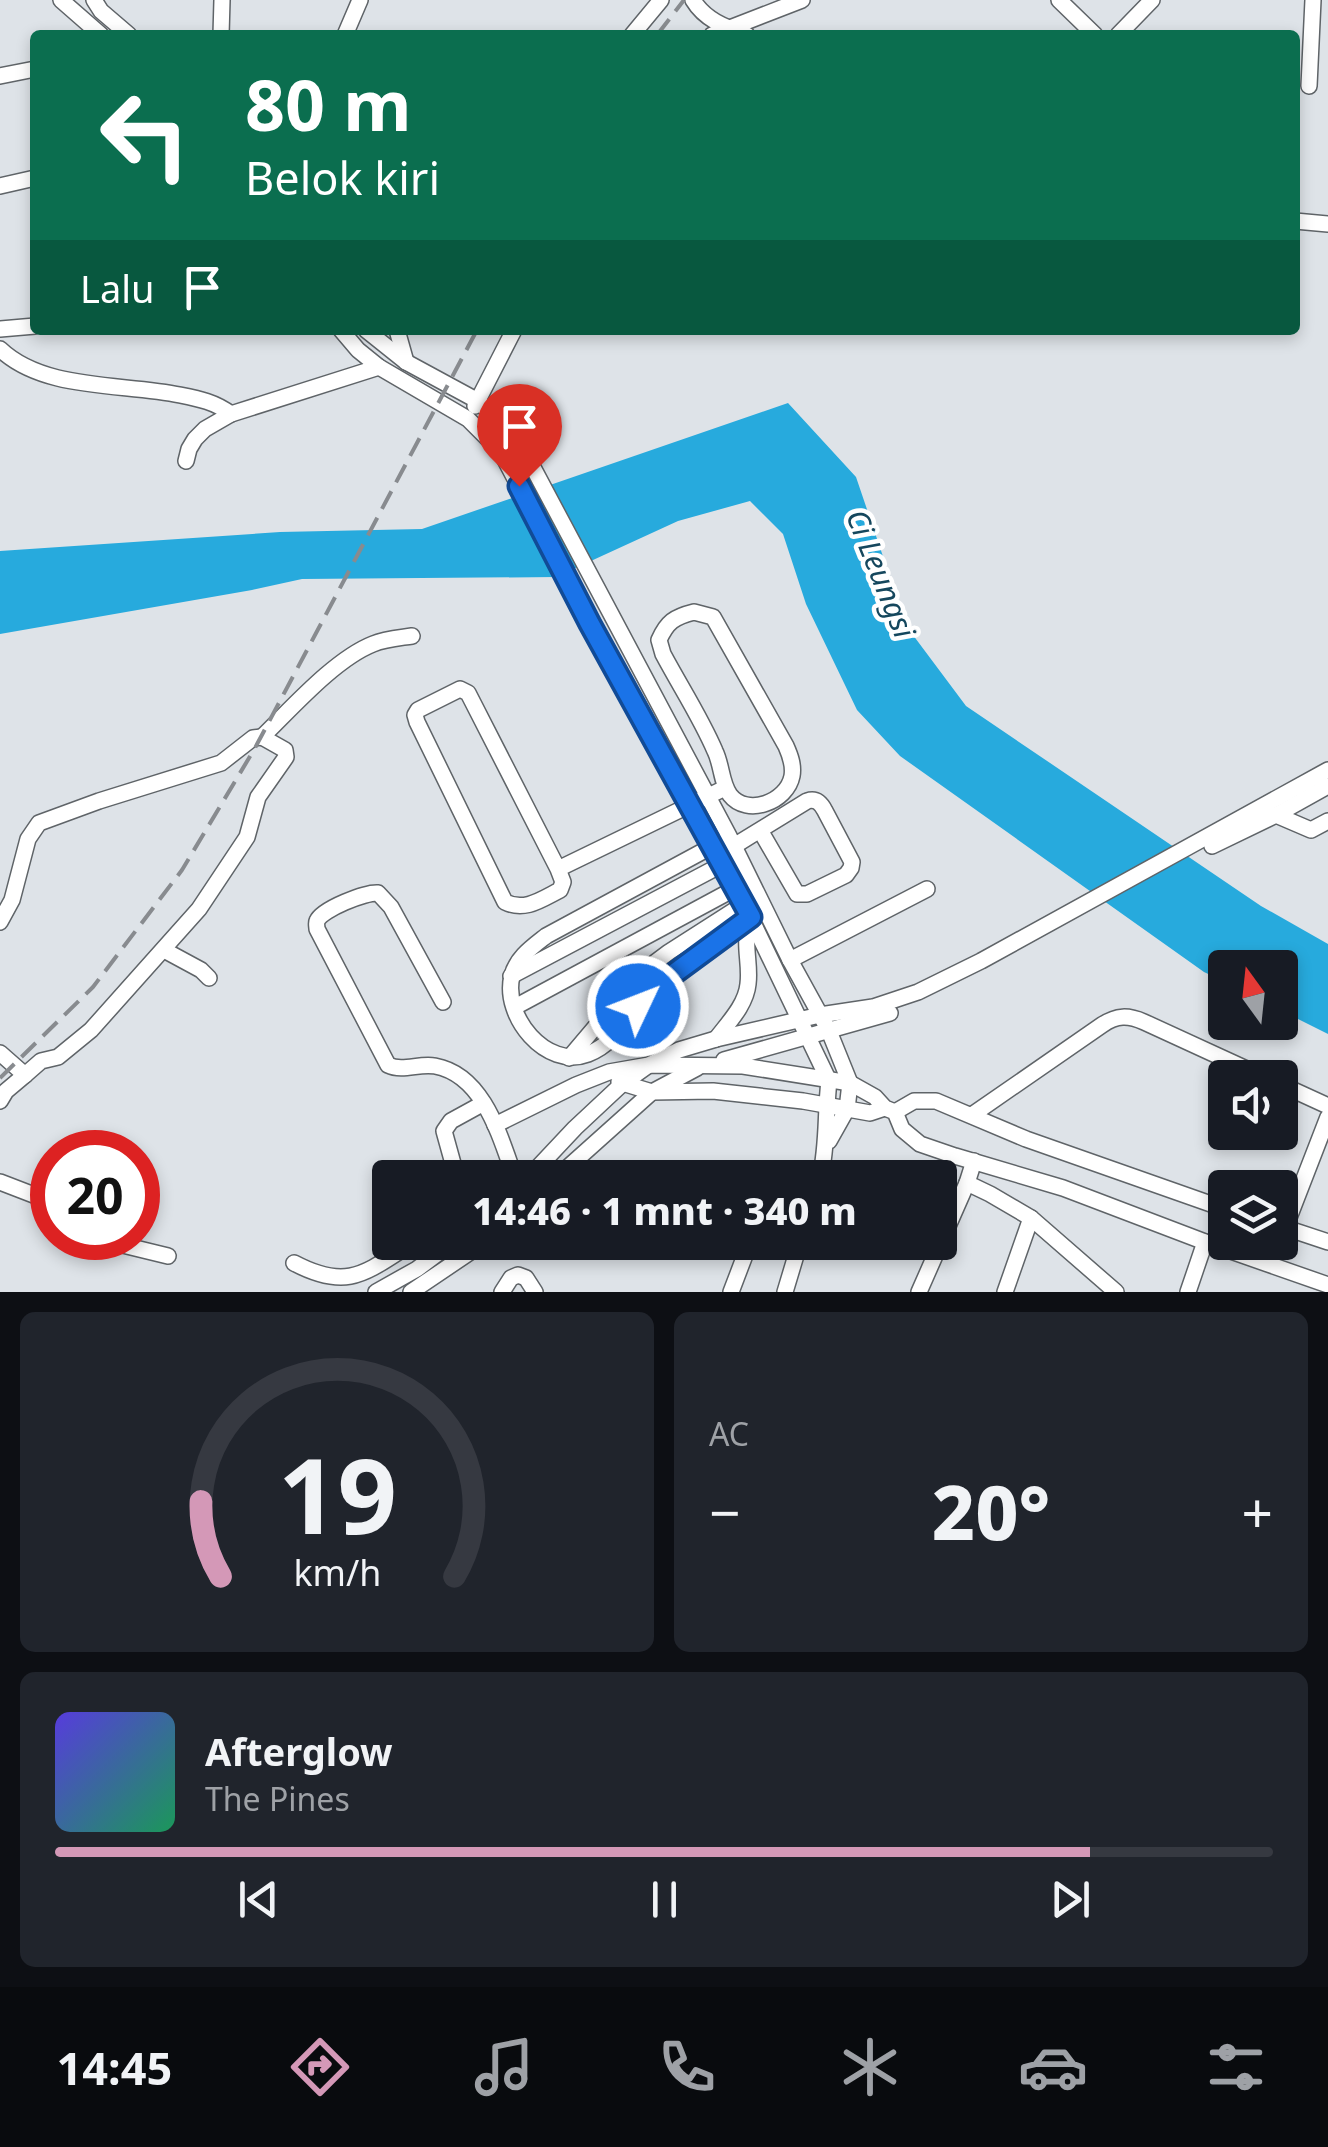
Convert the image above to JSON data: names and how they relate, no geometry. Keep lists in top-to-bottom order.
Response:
{
  "water": ["Ci Leungsi"],
  "north": "top",
  "page": {
    "turn": ["80 m", "Belok kiri"],
    "then": "Lalu",
    "limit": "20",
    "trip": "14:46 · 1 mnt · 340 m",
    "tile": "AC",
    "heat": ["−", "20°", "+"],
    "song": ["Afterglow", "The Pines"],
    "tabs": "14:45",
    "gauge": ["19", "km/h"]
  }
}
